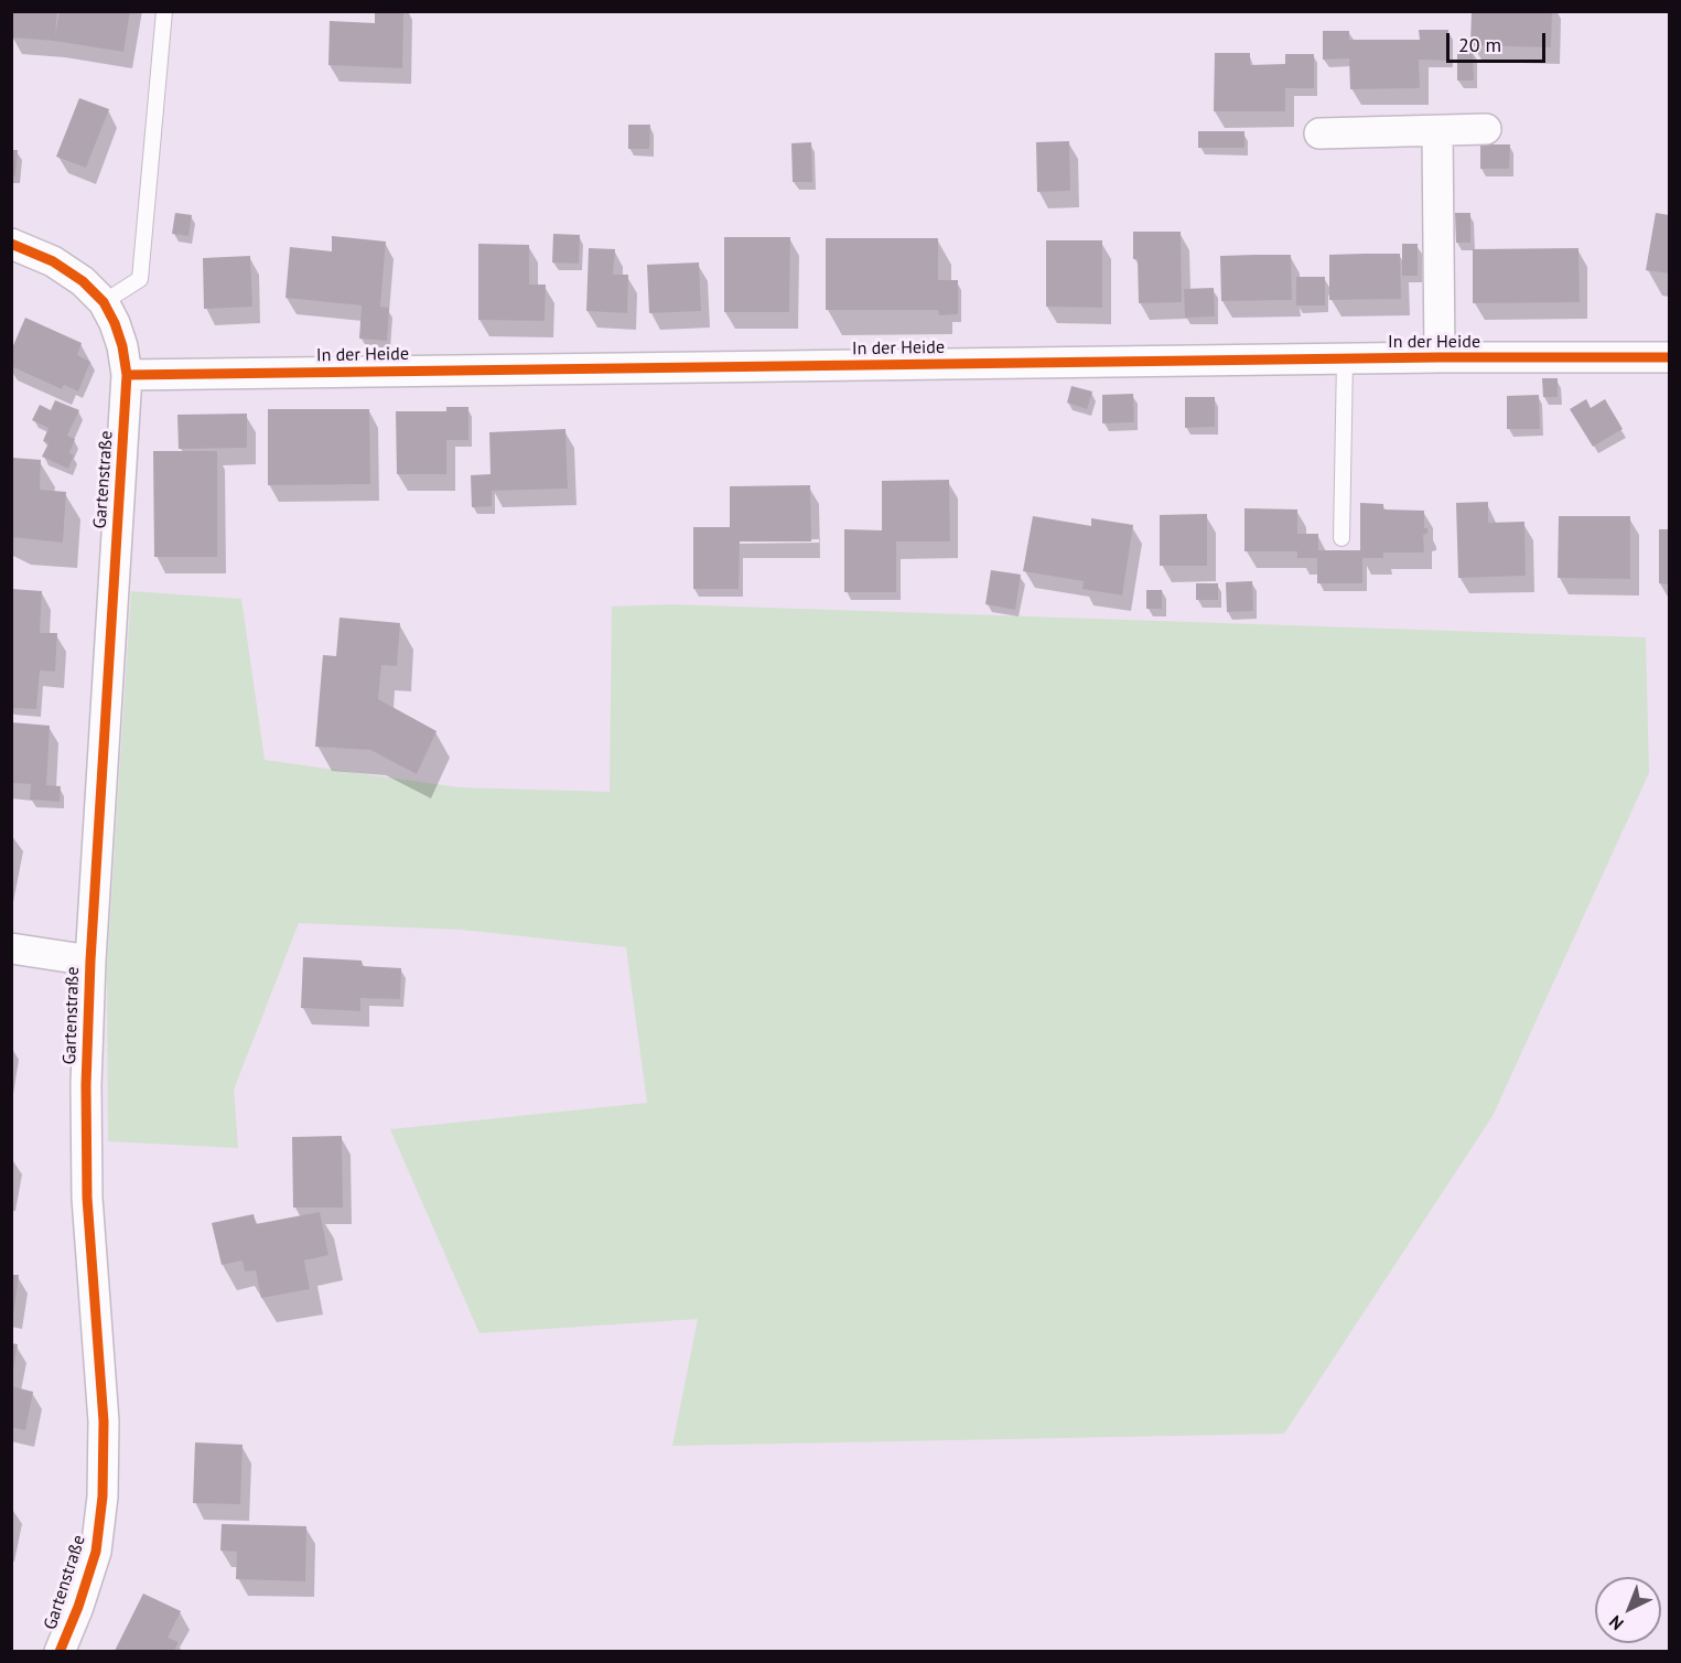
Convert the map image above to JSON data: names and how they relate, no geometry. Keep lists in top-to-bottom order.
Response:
{
  "streets": {
    "street": ["In der Heide", "Gartenstraße"]
  },
  "crossings": [
    ["In der Heide", "Gartenstraße"]
  ],
  "scale_bar": "20 m",
  "north": "bottom left"
}
